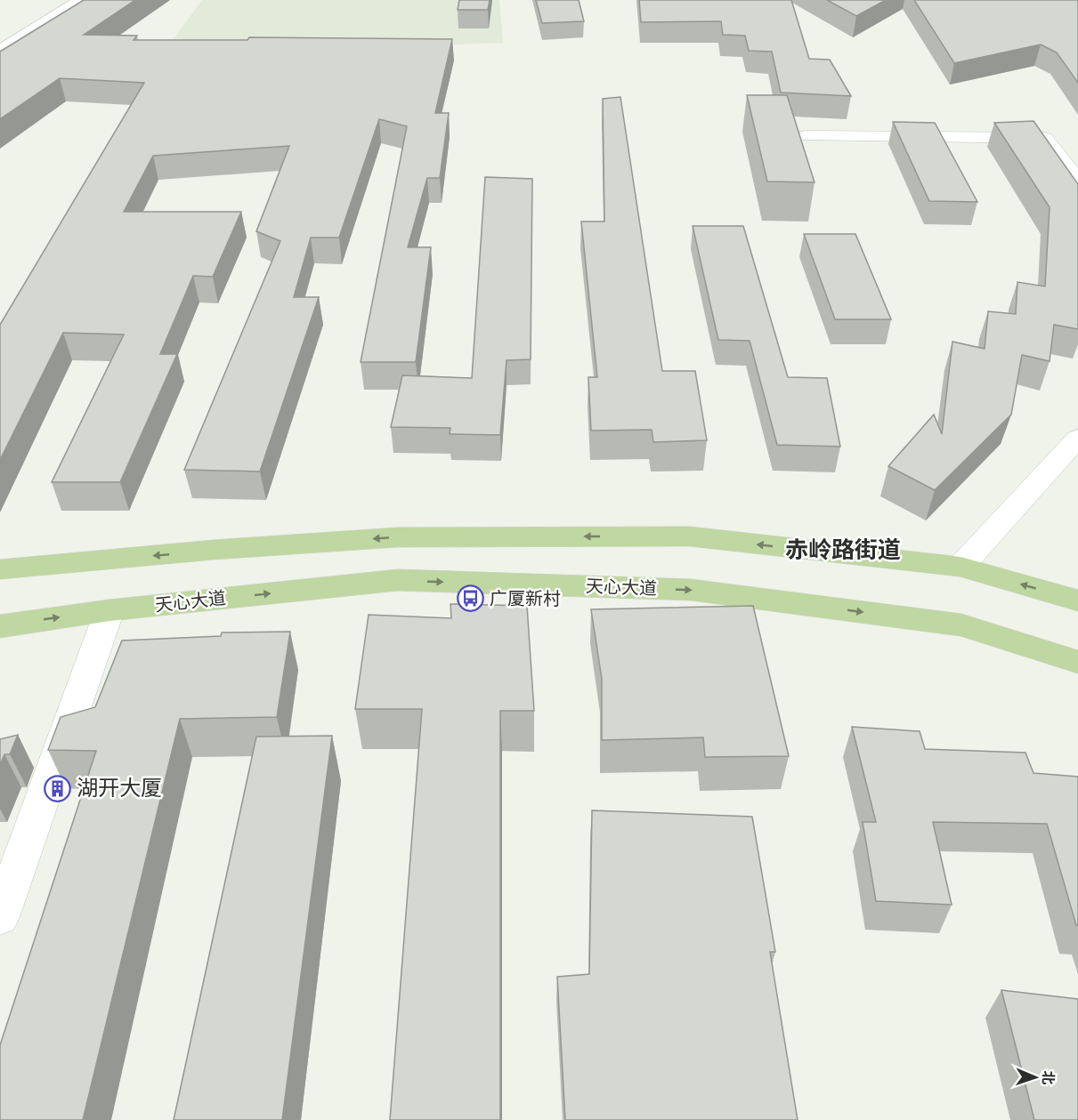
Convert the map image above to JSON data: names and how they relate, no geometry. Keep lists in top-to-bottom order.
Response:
{
  "streets": {
    "main road": ["天心大道"]
  },
  "districts": ["赤岭路街道"],
  "places": {
    "bus stop": ["广厦新村"],
    "building": ["湖开大厦"]
  },
  "north": "right"
}
